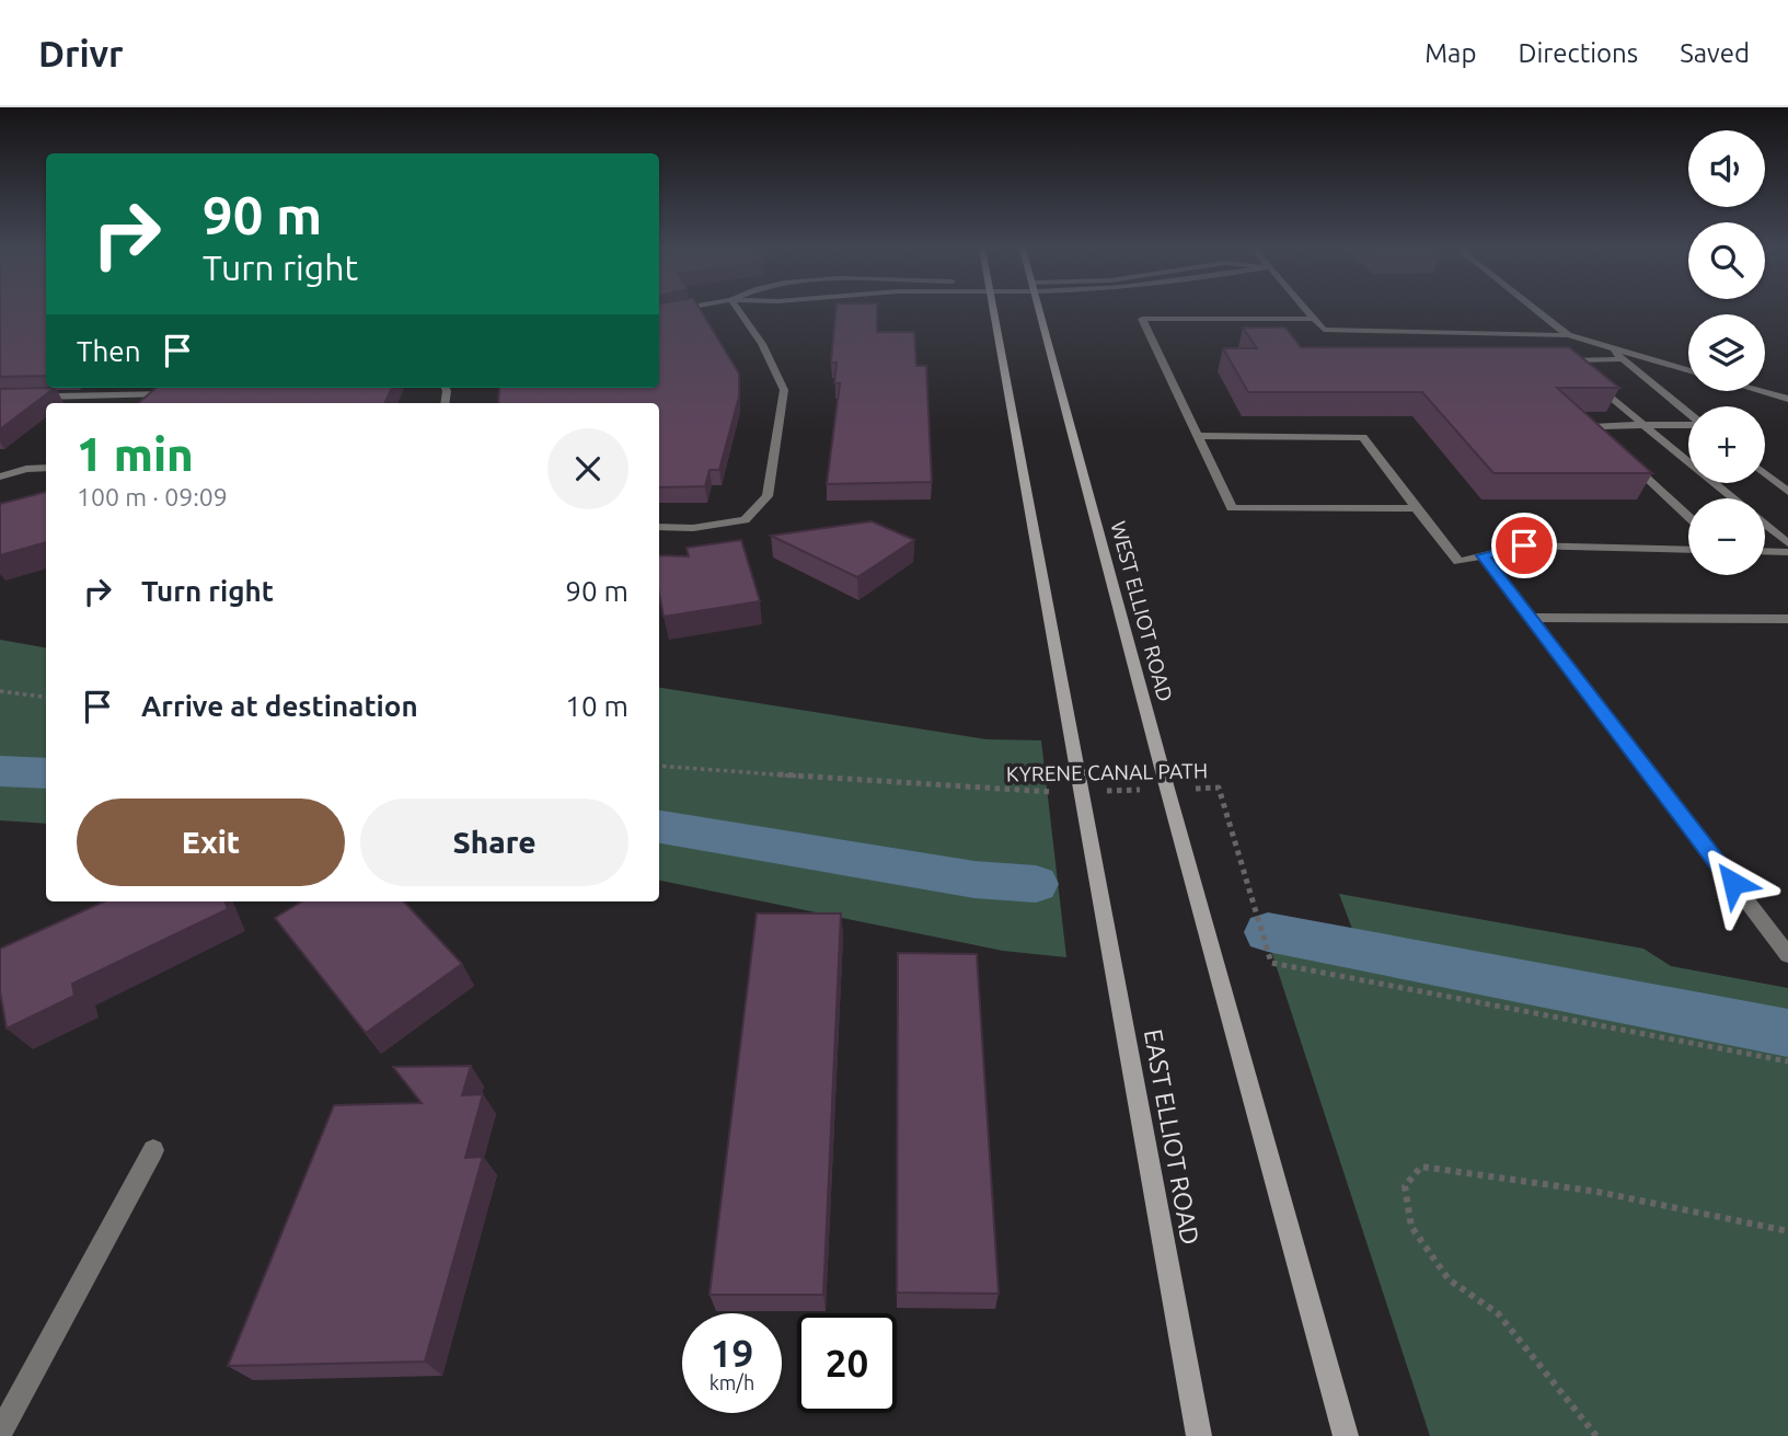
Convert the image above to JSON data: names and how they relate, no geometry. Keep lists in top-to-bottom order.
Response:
{
  "streets": {
    "main road": ["WEST ELLIOT ROAD", "EAST ELLIOT ROAD"],
    "path": ["KYRENE CANAL PATH"]
  },
  "crossings": [
    ["WEST ELLIOT ROAD", "KYRENE CANAL PATH"],
    ["KYRENE CANAL PATH", "EAST ELLIOT ROAD"]
  ],
  "page": {
    "header": "Drivr",
    "nav": ["Map", "Directions", "Saved"],
    "map_buttons": ["+", "−"],
    "turn": ["90 m", "Turn right"],
    "then": "Then",
    "heading": ["1 min", "100 m · 09:09"],
    "list": [
      {
        "name": "Turn right",
        "value": "90 m"
      },
      {
        "name": "Arrive at destination",
        "value": "10 m"
      }
    ],
    "buttons": ["Exit", "Share"],
    "speed": "19 km/h",
    "limit": "20"
  }
}
